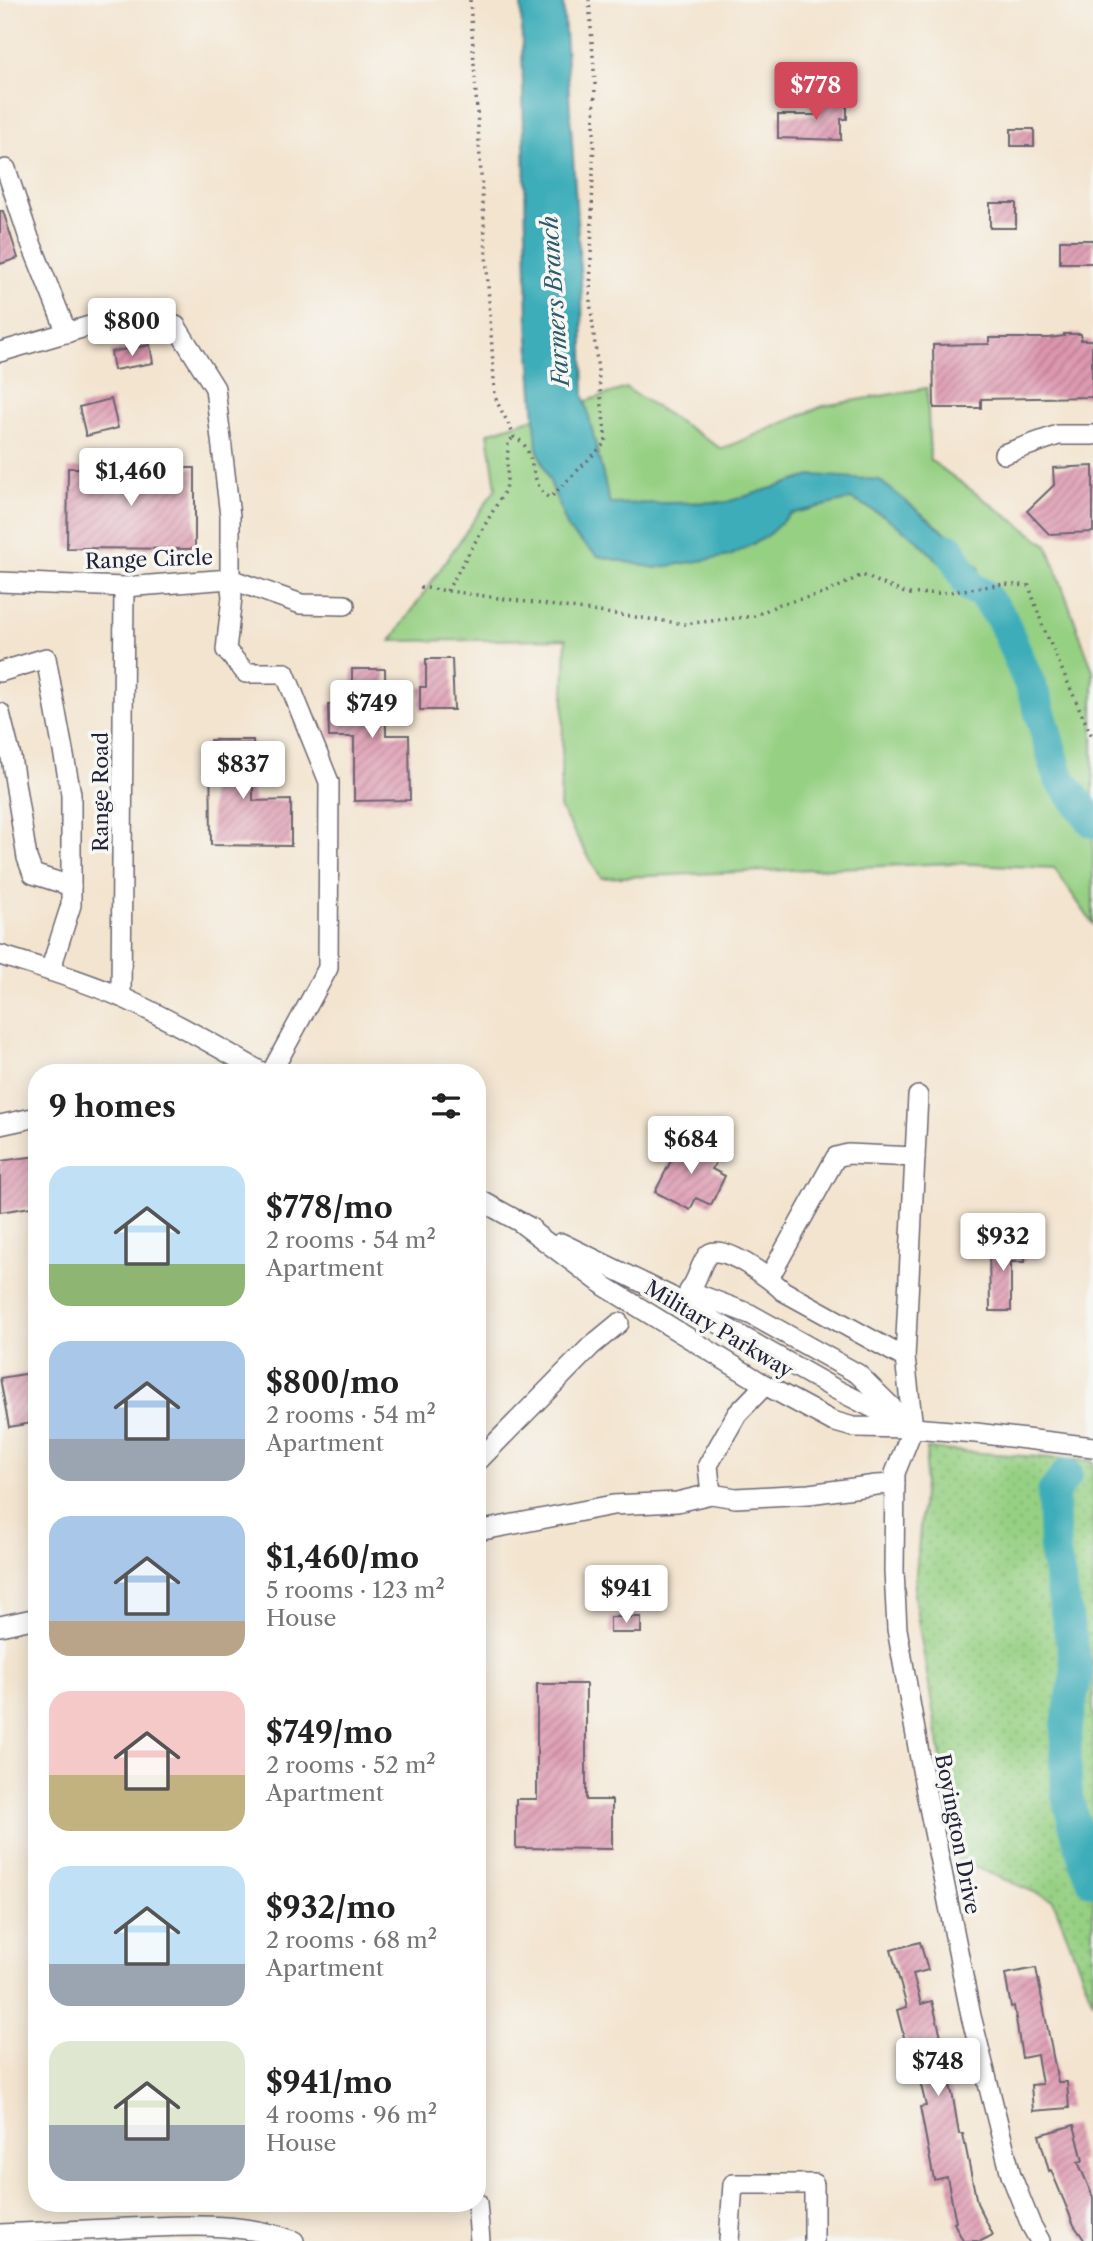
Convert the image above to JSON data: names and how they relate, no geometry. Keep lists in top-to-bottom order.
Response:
{
  "streets": {
    "street": [
      "Range Circle",
      "Range Road",
      "Military Parkway",
      "Boyington Drive"
    ]
  },
  "crossings": [
    ["Range Circle", "Range Road"],
    ["Military Parkway", "Boyington Drive"]
  ],
  "water": ["Farmers Branch"],
  "page": {
    "price": [
      "$778",
      "$800",
      "$1,460",
      "$749",
      "$837",
      "$684",
      "$932",
      "$941",
      "$748"
    ],
    "heading": "9 homes",
    "list": [
      {
        "name": "$778/mo",
        "note": "2 rooms · 54 m² · Apartment"
      },
      {
        "name": "$800/mo",
        "note": "2 rooms · 54 m² · Apartment"
      },
      {
        "name": "$1,460/mo",
        "note": "5 rooms · 123 m² · House"
      },
      {
        "name": "$749/mo",
        "note": "2 rooms · 52 m² · Apartment"
      },
      {
        "name": "$932/mo",
        "note": "2 rooms · 68 m² · Apartment"
      },
      {
        "name": "$941/mo",
        "note": "4 rooms · 96 m² · House"
      }
    ]
  }
}
